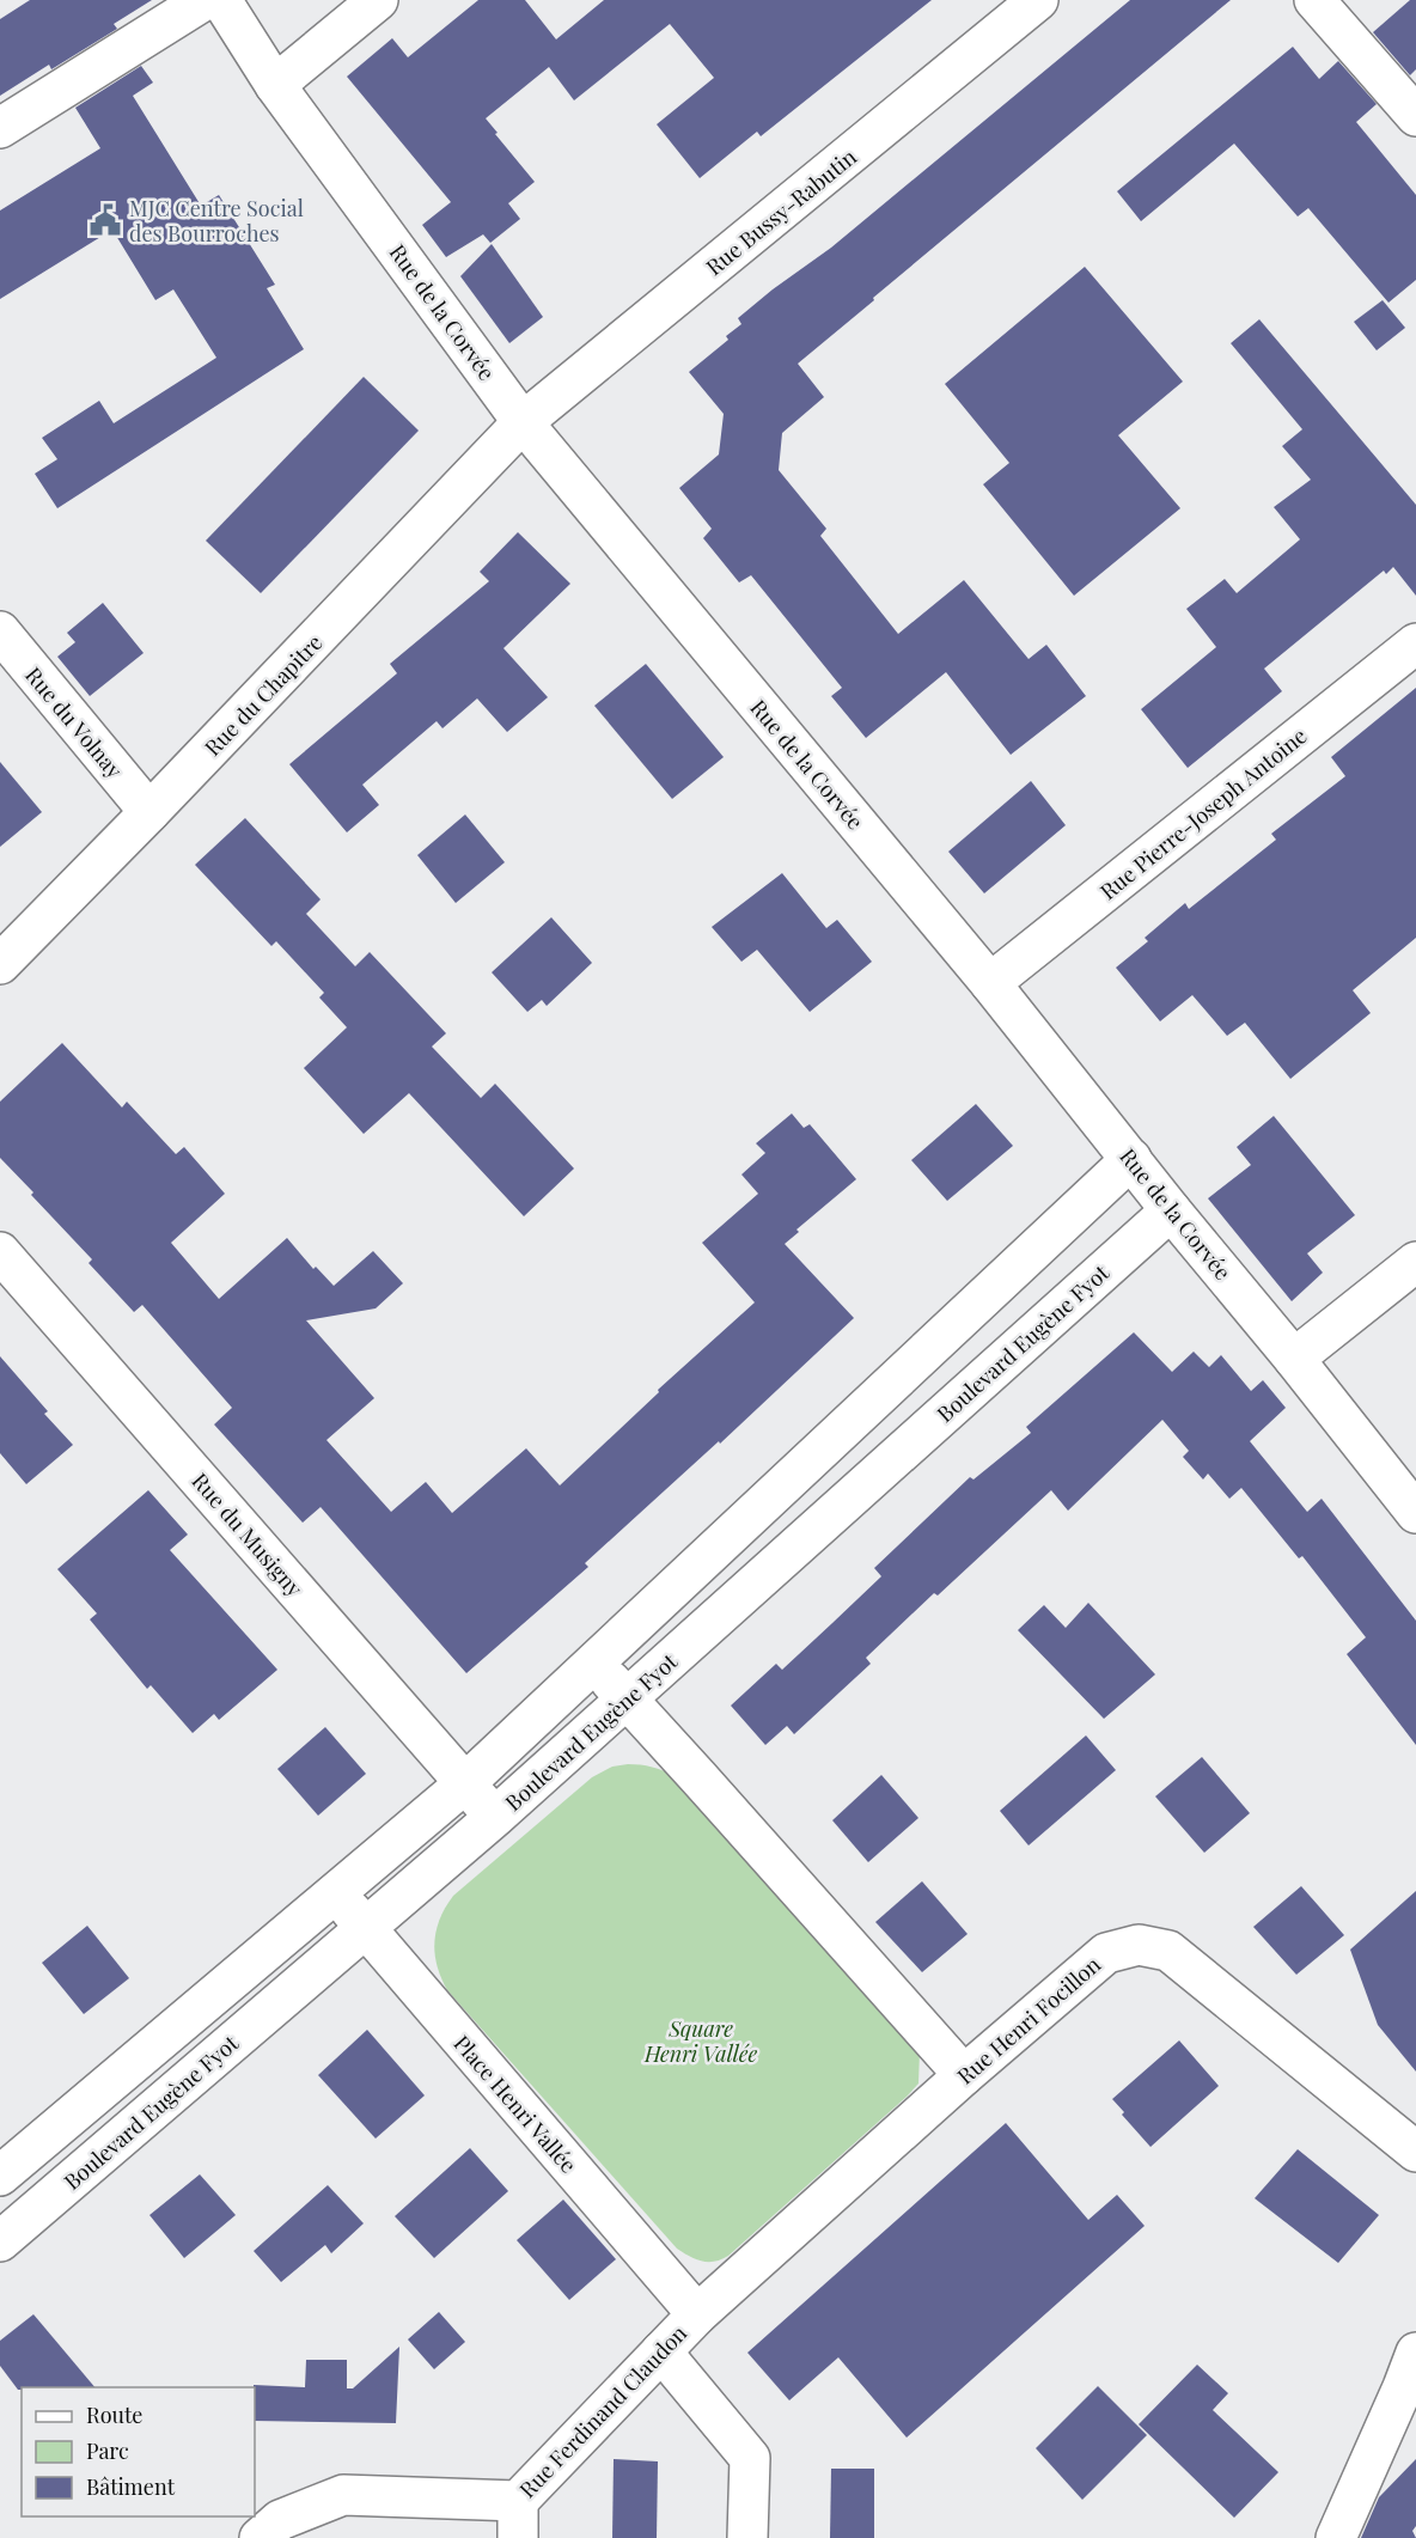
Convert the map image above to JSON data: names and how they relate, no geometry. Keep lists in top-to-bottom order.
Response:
{
  "streets": {
    "street": [
      "Rue Bussy-Rabutin",
      "Rue de la Corvée",
      "Rue du Chapitre",
      "Rue du Volnay",
      "Rue Pierre-Joseph Antoine",
      "Boulevard Eugène Fyot",
      "Rue du Musigny",
      "Rue Henri Focillon",
      "Place Henri Vallée",
      "Rue Ferdinand Claudon"
    ]
  },
  "crossings": [
    ["Rue Bussy-Rabutin", "Rue de la Corvée"],
    ["Rue Bussy-Rabutin", "Rue du Chapitre"],
    ["Rue de la Corvée", "Rue du Chapitre"],
    ["Rue de la Corvée", "Rue Pierre-Joseph Antoine"],
    ["Rue de la Corvée", "Boulevard Eugène Fyot"],
    ["Rue du Chapitre", "Rue du Volnay"],
    ["Boulevard Eugène Fyot", "Rue du Musigny"],
    ["Boulevard Eugène Fyot", "Place Henri Vallée"],
    ["Rue Henri Focillon", "Place Henri Vallée"],
    ["Rue Henri Focillon", "Rue Ferdinand Claudon"],
    ["Place Henri Vallée", "Rue Ferdinand Claudon"]
  ],
  "parks": ["Square Henri Vallée"],
  "places": {
    "public building": ["MJC Centre Social des Bourroches"]
  },
  "legend": ["Route", "Parc", "Bâtiment"]
}
